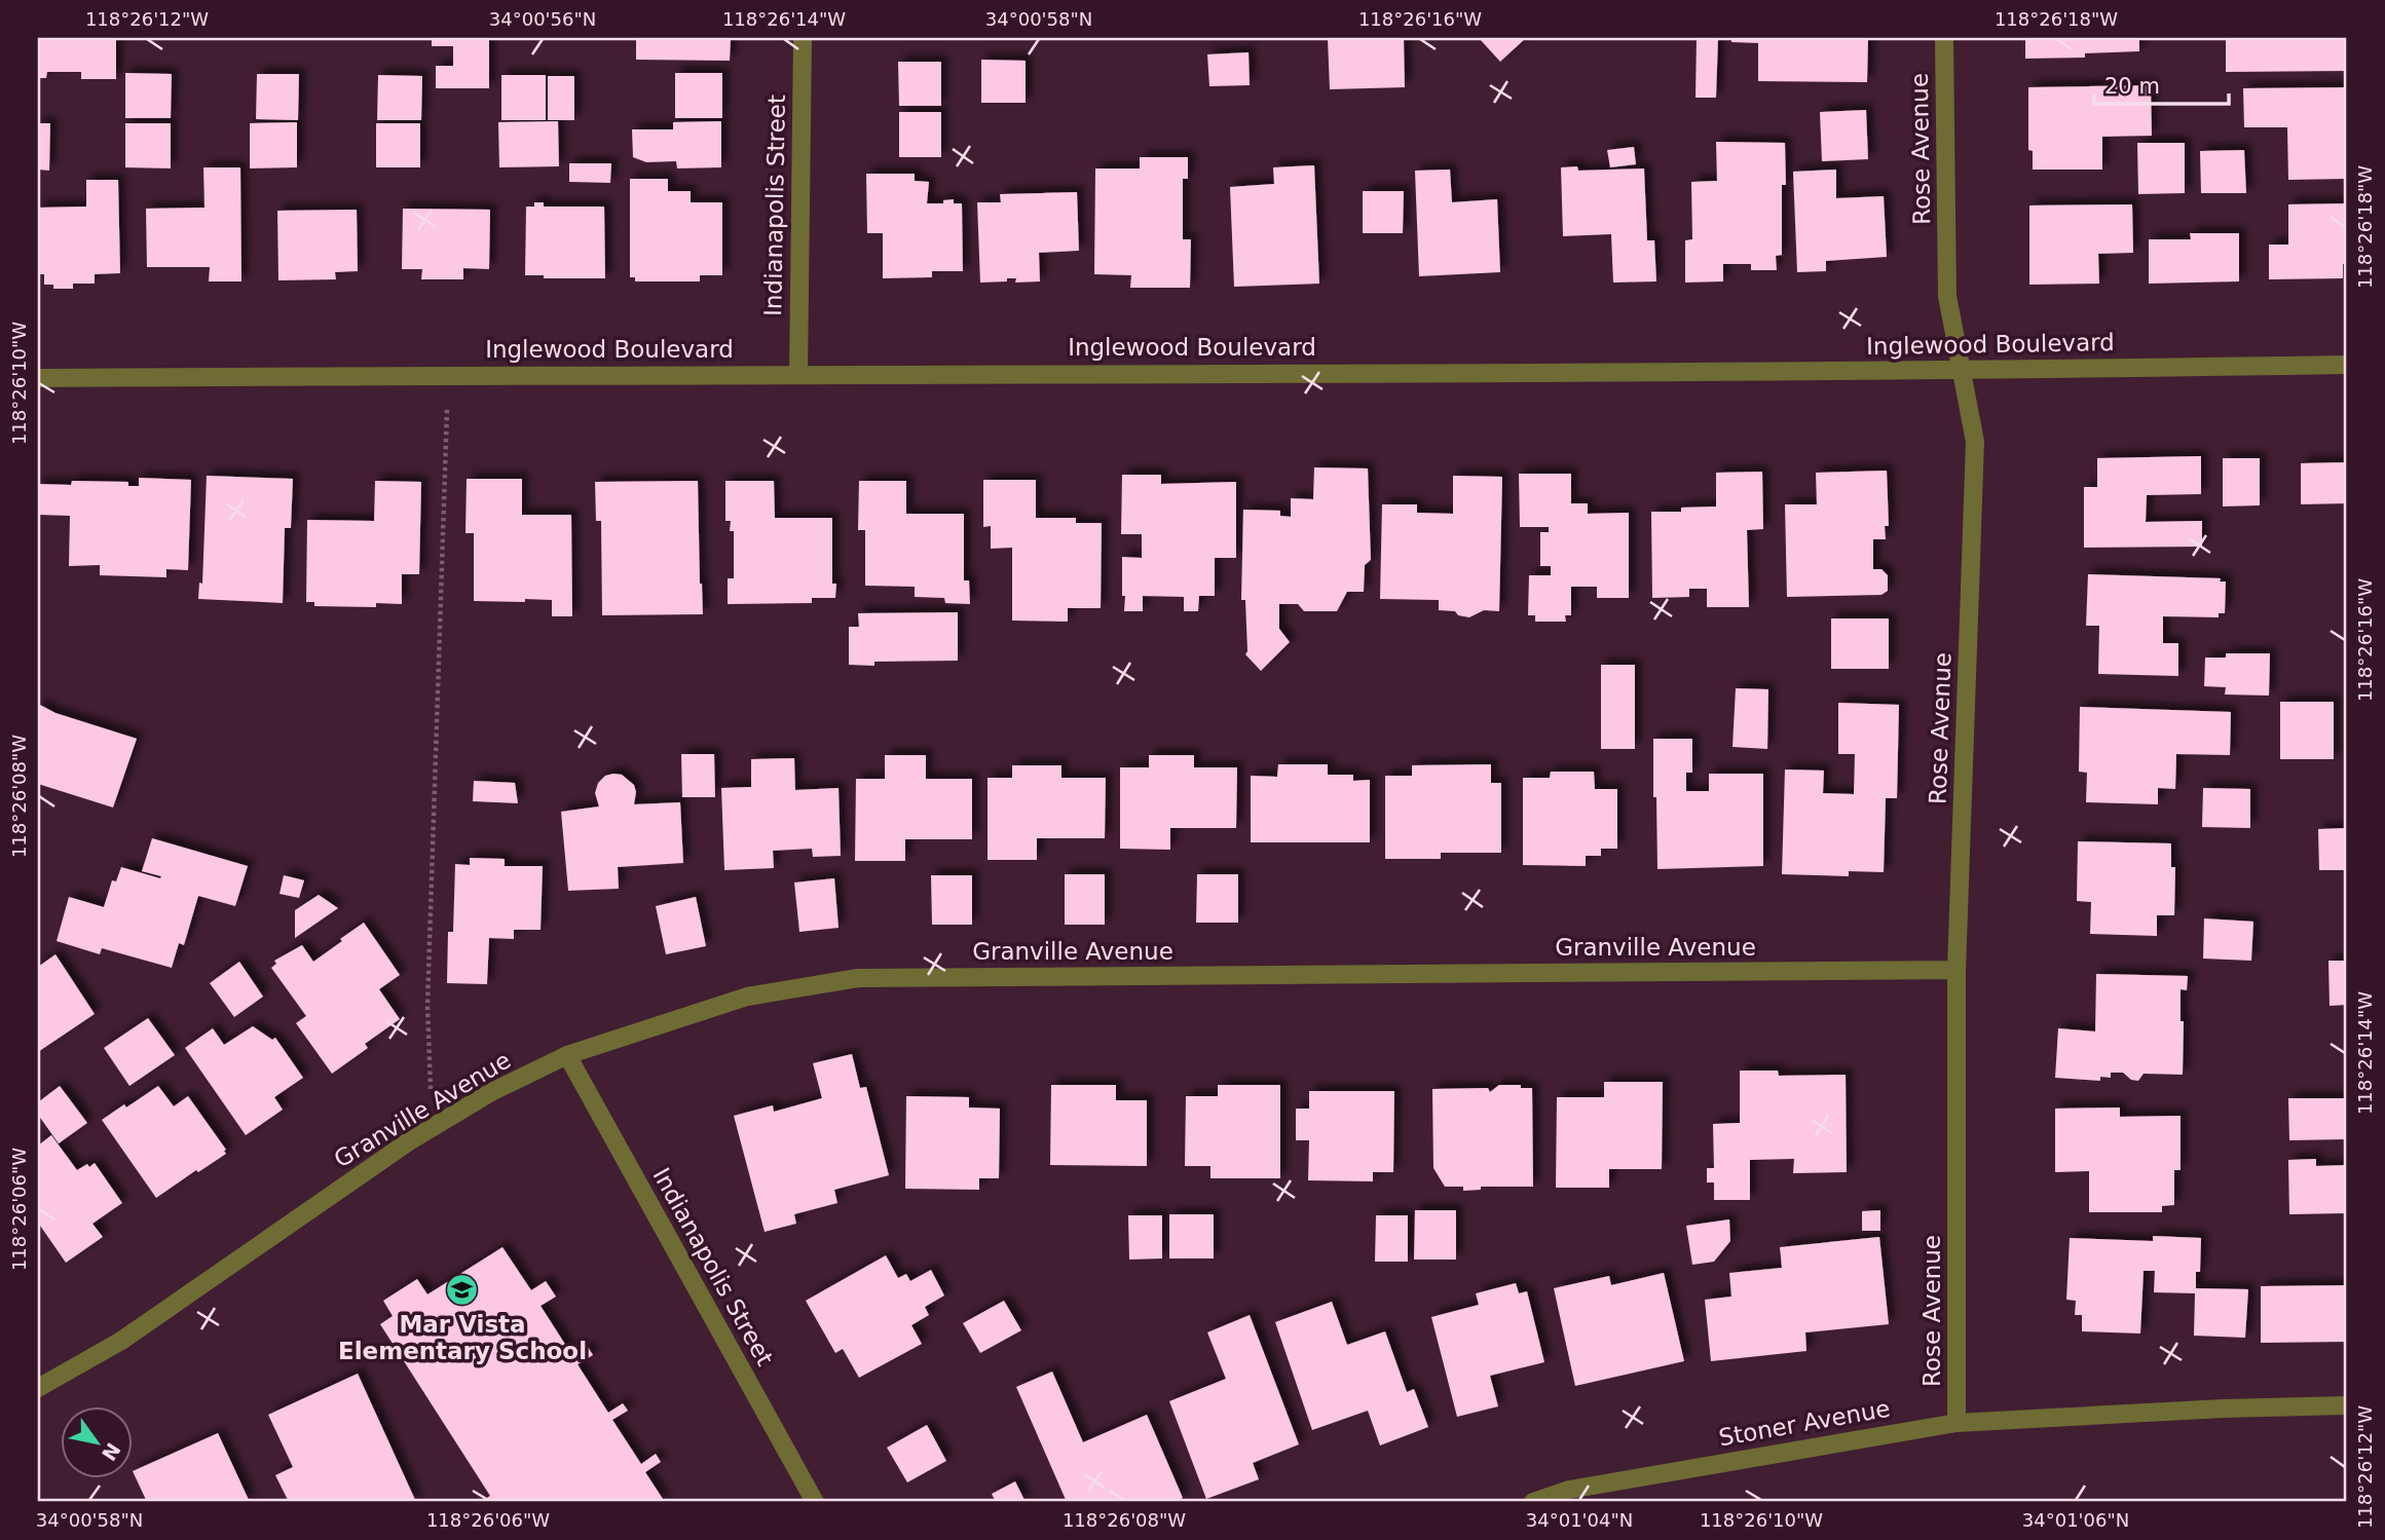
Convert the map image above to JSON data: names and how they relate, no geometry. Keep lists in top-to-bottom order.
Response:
{
  "streets": {
    "street": [
      "Rose Avenue",
      "Indianapolis Street",
      "Inglewood Boulevard",
      "Granville Avenue",
      "Stoner Avenue"
    ]
  },
  "crossings": [
    ["Rose Avenue", "Inglewood Boulevard"],
    ["Rose Avenue", "Granville Avenue"],
    ["Rose Avenue", "Stoner Avenue"],
    ["Indianapolis Street", "Inglewood Boulevard"],
    ["Indianapolis Street", "Granville Avenue"]
  ],
  "places": {
    "school or university": ["Mar Vista Elementary School"]
  },
  "scale_bar": "20 m",
  "north": "bottom right",
  "coordinates": [
    "118°26'12\"W",
    "34°00'56\"N",
    "118°26'14\"W",
    "34°00'58\"N",
    "118°26'16\"W",
    "118°26'18\"W",
    "118°26'10\"W",
    "118°26'08\"W",
    "118°26'06\"W",
    "34°01'04\"N",
    "34°01'06\"N"
  ]
}
